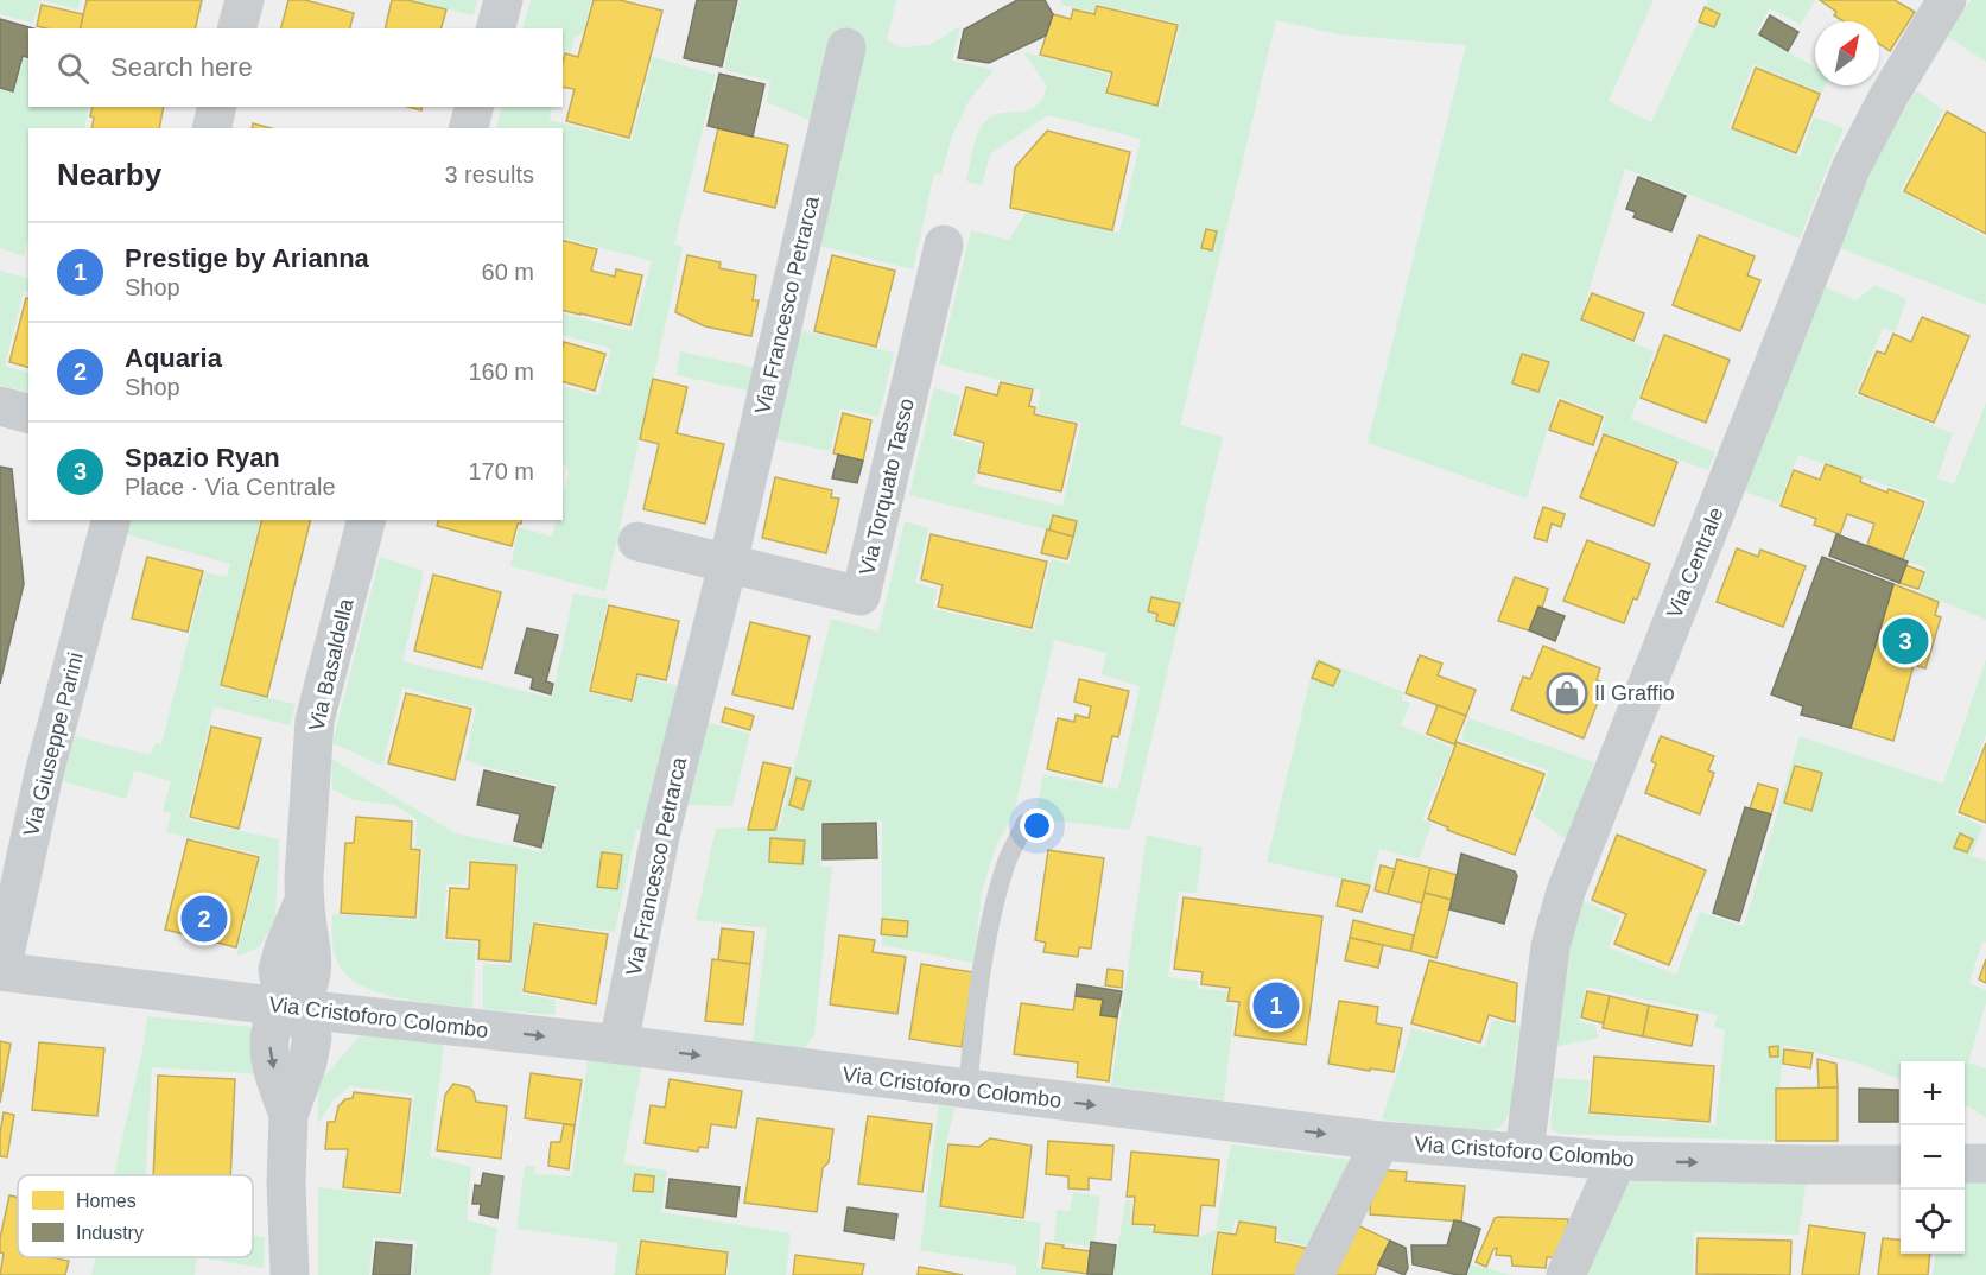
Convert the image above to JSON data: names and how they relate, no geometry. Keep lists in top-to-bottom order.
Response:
{
  "streets": {
    "main road": ["Via Cristoforo Colombo"],
    "street": [
      "Via Francesco Petrarca",
      "Via Torquato Tasso",
      "Via Centrale",
      "Via Basaldella",
      "Via Giuseppe Parini"
    ]
  },
  "crossings": [
    ["Via Francesco Petrarca", "Via Torquato Tasso"],
    ["Via Francesco Petrarca", "Via Cristoforo Colombo"],
    ["Via Centrale", "Via Cristoforo Colombo"],
    ["Via Basaldella", "Via Cristoforo Colombo"],
    ["Via Giuseppe Parini", "Via Cristoforo Colombo"]
  ],
  "one_way": ["Via Cristoforo Colombo"],
  "places": {
    "shop": ["Il Graffio"]
  },
  "legend": ["Homes", "Industry"],
  "north": "top right",
  "page": {
    "search": "Search here",
    "heading": ["Nearby", "3 results"],
    "list": [
      {
        "mark": "1",
        "name": "Prestige by Arianna",
        "note": "Shop",
        "value": "60 m"
      },
      {
        "mark": "2",
        "name": "Aquaria",
        "note": "Shop",
        "value": "160 m"
      },
      {
        "mark": "3",
        "name": "Spazio Ryan",
        "note": "Place · Via Centrale",
        "value": "170 m"
      }
    ],
    "pins": ["3", "2", "1"],
    "map_buttons": ["+", "−"]
  }
}
